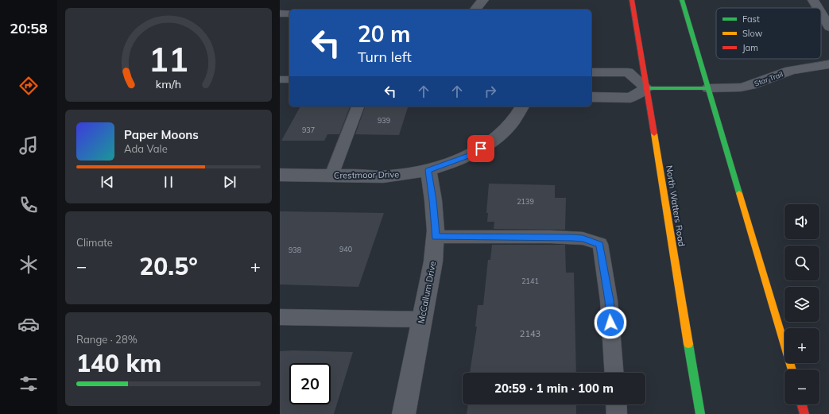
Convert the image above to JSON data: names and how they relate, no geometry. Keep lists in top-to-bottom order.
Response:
{
  "streets": {
    "main road": ["North Watters Road"],
    "street": ["Star Trail", "Crestmoor Drive", "McCallum Drive"]
  },
  "crossings": [
    ["Crestmoor Drive", "McCallum Drive"]
  ],
  "house_numbers": [
    "939",
    "937",
    "2139",
    "940",
    "938",
    "2141",
    "2143"
  ],
  "legend": ["Fast", "Slow", "Jam"],
  "page": {
    "tabs": "20:58",
    "turn": ["20 m", "Turn left"],
    "song": ["Paper Moons", "Ada Vale"],
    "map_buttons": ["+", "−"],
    "tile": [
      "Climate",
      ["Range · 28%", "140 km"]
    ],
    "heat": ["−", "20.5°", "+"],
    "limit": "20",
    "trip": "20:59 · 1 min · 100 m",
    "gauge": ["11", "km/h"]
  }
}
